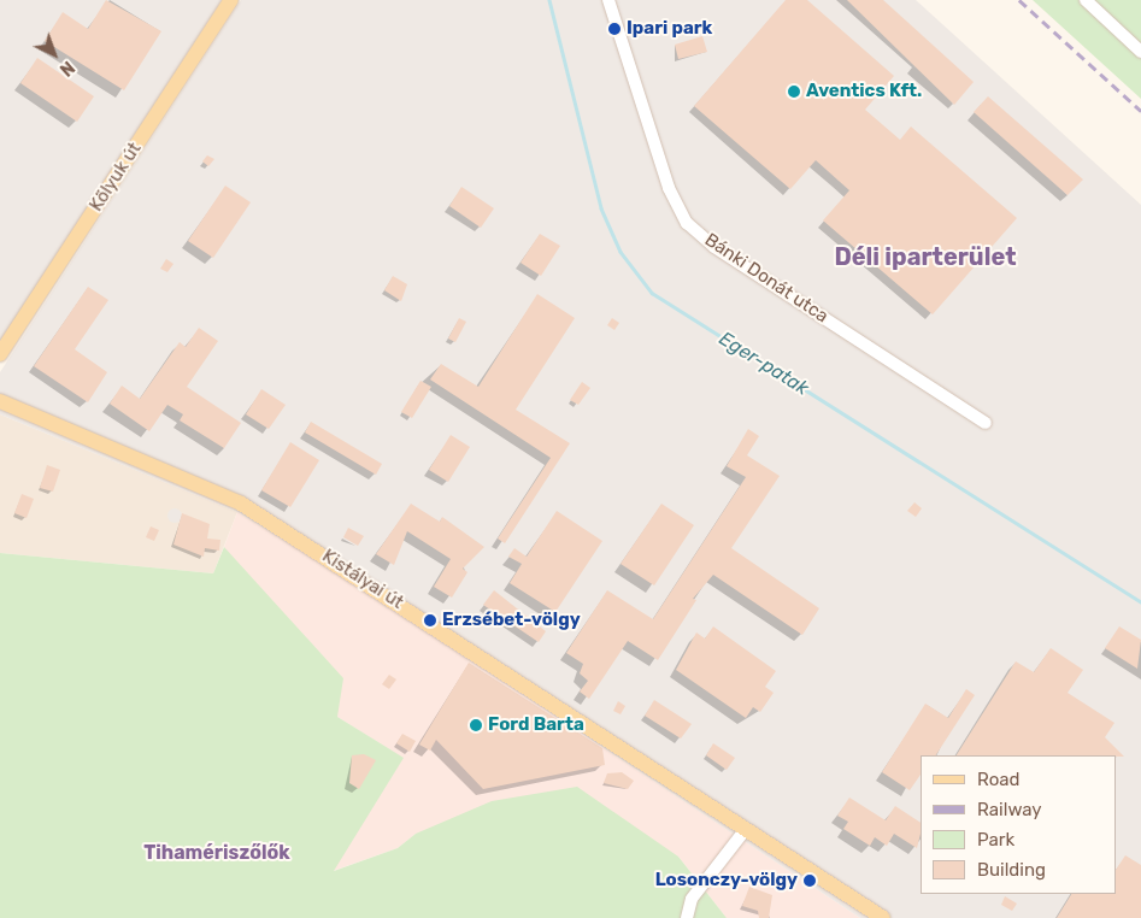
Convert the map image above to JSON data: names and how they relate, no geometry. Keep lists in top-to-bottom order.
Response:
{
  "streets": {
    "main road": ["Kőlyuk út", "Kistályai út"],
    "street": ["Bánki Donát utca"]
  },
  "districts": ["Déli iparterület", "Tihamériszőlők"],
  "water": ["Eger-patak"],
  "places": [
    "Ipari park",
    "Aventics Kft.",
    "Erzsébet-völgy",
    "Ford Barta",
    "Losonczy-völgy"
  ],
  "legend": [
    "Road",
    "Railway",
    "Park",
    "Building"
  ],
  "north": "bottom right"
}
